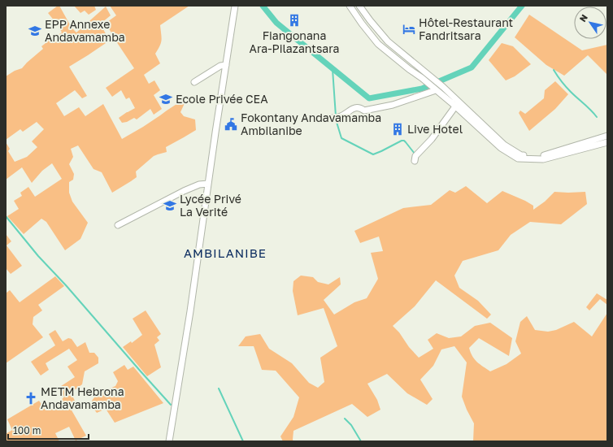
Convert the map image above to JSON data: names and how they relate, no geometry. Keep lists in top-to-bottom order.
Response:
{
  "districts": ["AMBILANIBE"],
  "places": {
    "building": ["Fiangonana Ara-Pilazantsara", "Live Hotel"],
    "hotel": ["Hôtel-Restaurant Fandritsara"],
    "school or university": ["EPP Annexe Andavamamba", "Ecole Privée CEA", "Lycée Privé La Verité"],
    "public building": ["Fokontany Andavamamba Ambilanibe"],
    "church": ["METM Hebrona Andavamamba"]
  },
  "scale_bar": "100 m",
  "north": "top left"
}
